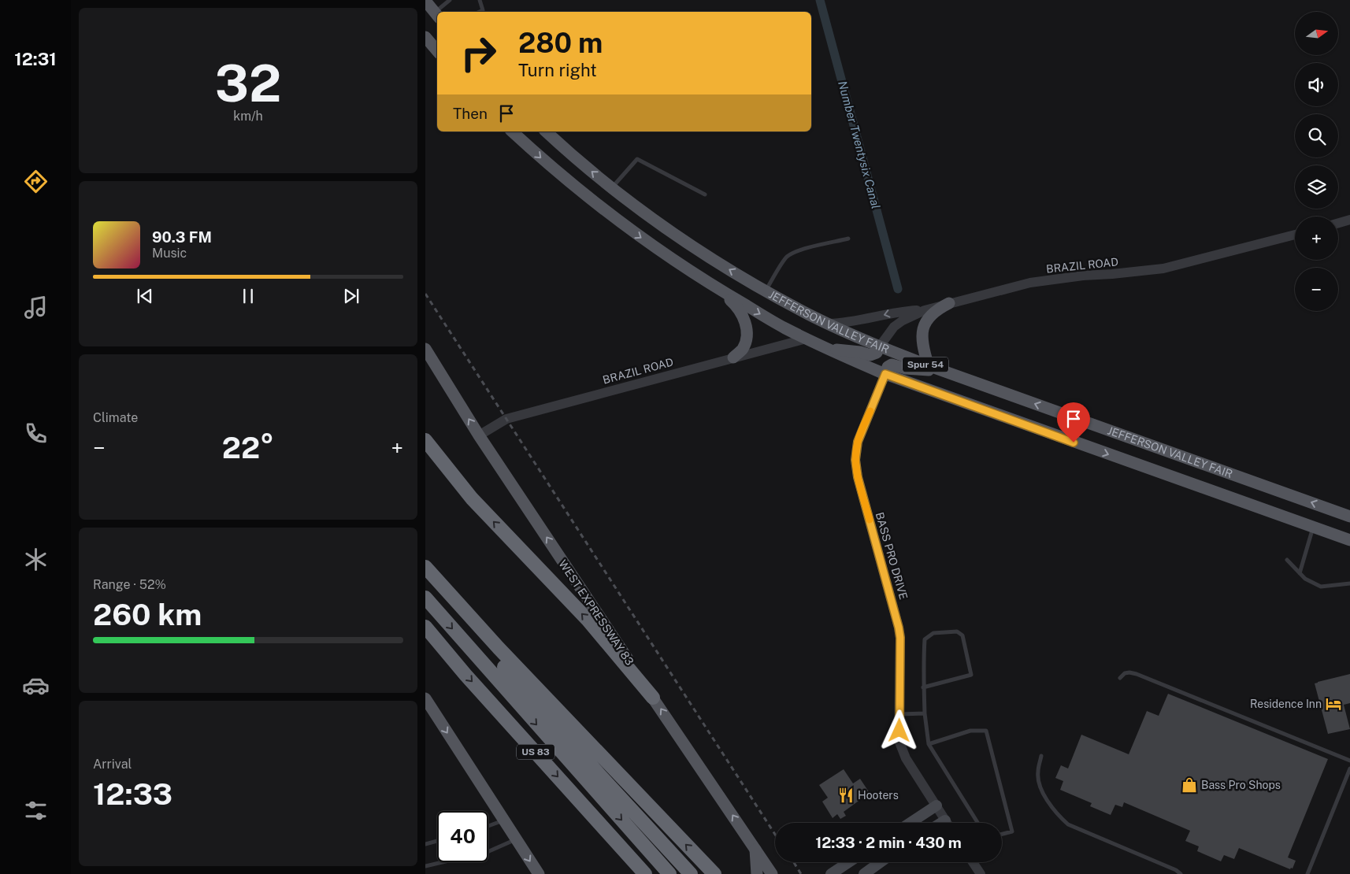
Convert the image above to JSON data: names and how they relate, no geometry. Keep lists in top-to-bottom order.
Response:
{
  "streets": {
    "highway": ["US 83"],
    "main road": ["JEFFERSON VALLEY FAIR", "Spur 54", "WEST EXPRESSWAY 83"],
    "street": ["BRAZIL ROAD", "BASS PRO DRIVE"]
  },
  "crossings": [
    ["BRAZIL ROAD", "JEFFERSON VALLEY FAIR"],
    ["BRAZIL ROAD", "Spur 54"],
    ["BRAZIL ROAD", "WEST EXPRESSWAY 83"],
    ["Spur 54", "BASS PRO DRIVE"]
  ],
  "one_way": ["WEST EXPRESSWAY 83"],
  "water": ["Number Twentysix Canal"],
  "places": {
    "hotel": ["Residence Inn"],
    "shop": ["Bass Pro Shops"],
    "restaurant": ["Hooters"]
  },
  "north": "right",
  "page": {
    "tabs": "12:31",
    "tile": [
      ["32", "km/h"],
      "Climate",
      ["Range · 52%", "260 km"],
      ["Arrival", "12:33"]
    ],
    "map_buttons": ["+", "−"],
    "turn": ["280 m", "Turn right"],
    "then": "Then",
    "song": ["90.3 FM", "Music"],
    "heat": ["−", "22°", "+"],
    "limit": "40",
    "trip": "12:33 · 2 min · 430 m"
  }
}
